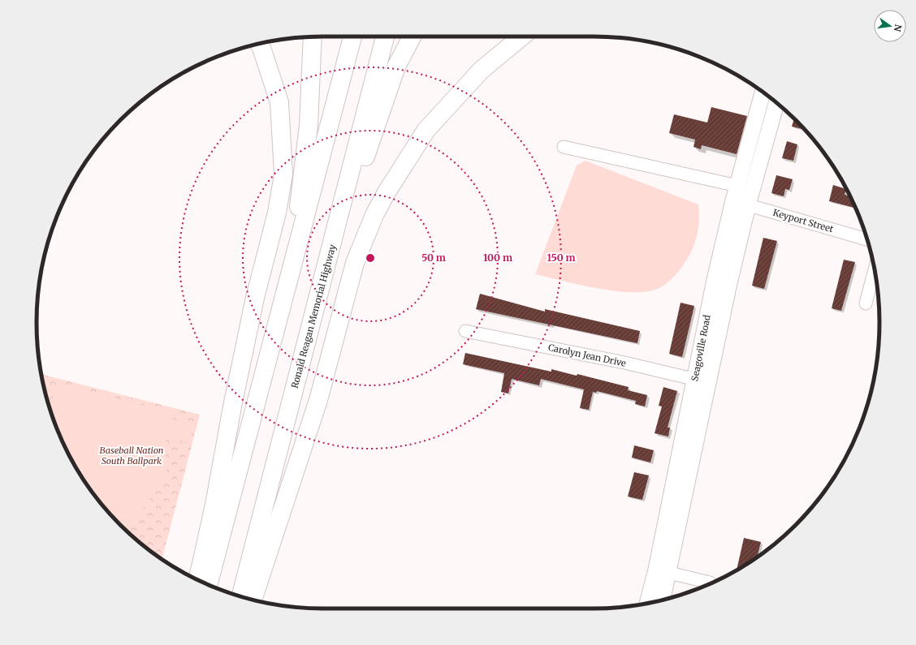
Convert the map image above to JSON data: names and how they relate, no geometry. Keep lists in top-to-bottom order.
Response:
{
  "streets": {
    "highway": ["Ronald Reagan Memorial Highway"],
    "main road": ["Seagoville Road"],
    "street": ["Keyport Street", "Carolyn Jean Drive"]
  },
  "crossings": [
    ["Keyport Street", "Seagoville Road"],
    ["Seagoville Road", "Carolyn Jean Drive"]
  ],
  "parks": ["Baseball Nation South Ballpark"],
  "north": "right",
  "rings": ["50 m", "100 m", "150 m"]
}
